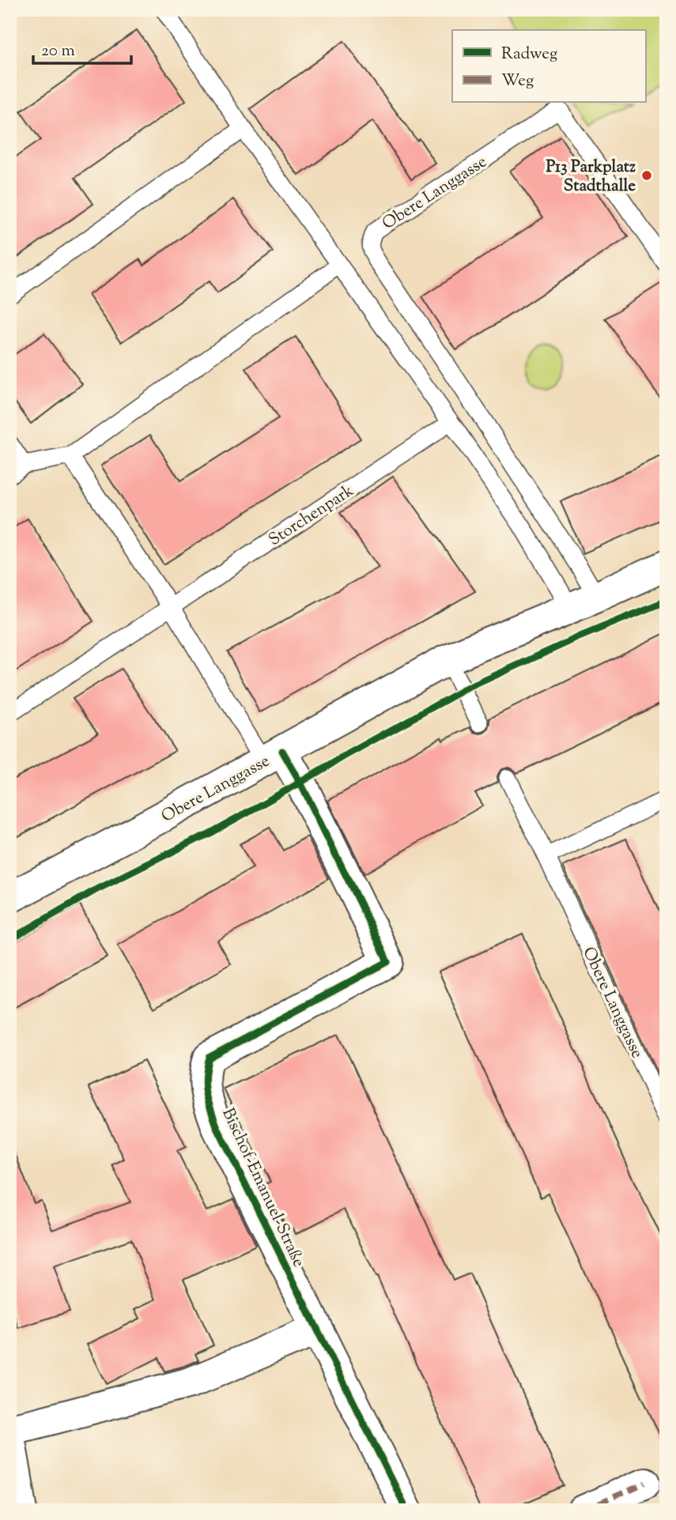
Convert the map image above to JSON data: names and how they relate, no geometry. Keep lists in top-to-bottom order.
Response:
{
  "streets": {
    "street": ["Obere Langgasse", "Bischof-Emanuel-Straße"],
    "lane": ["Storchenpark"]
  },
  "crossings": [
    ["Obere Langgasse", "Bischof-Emanuel-Straße"]
  ],
  "places": ["P13 Parkplatz Stadthalle"],
  "legend": ["Radweg", "Weg"],
  "scale_bar": "20 m"
}
